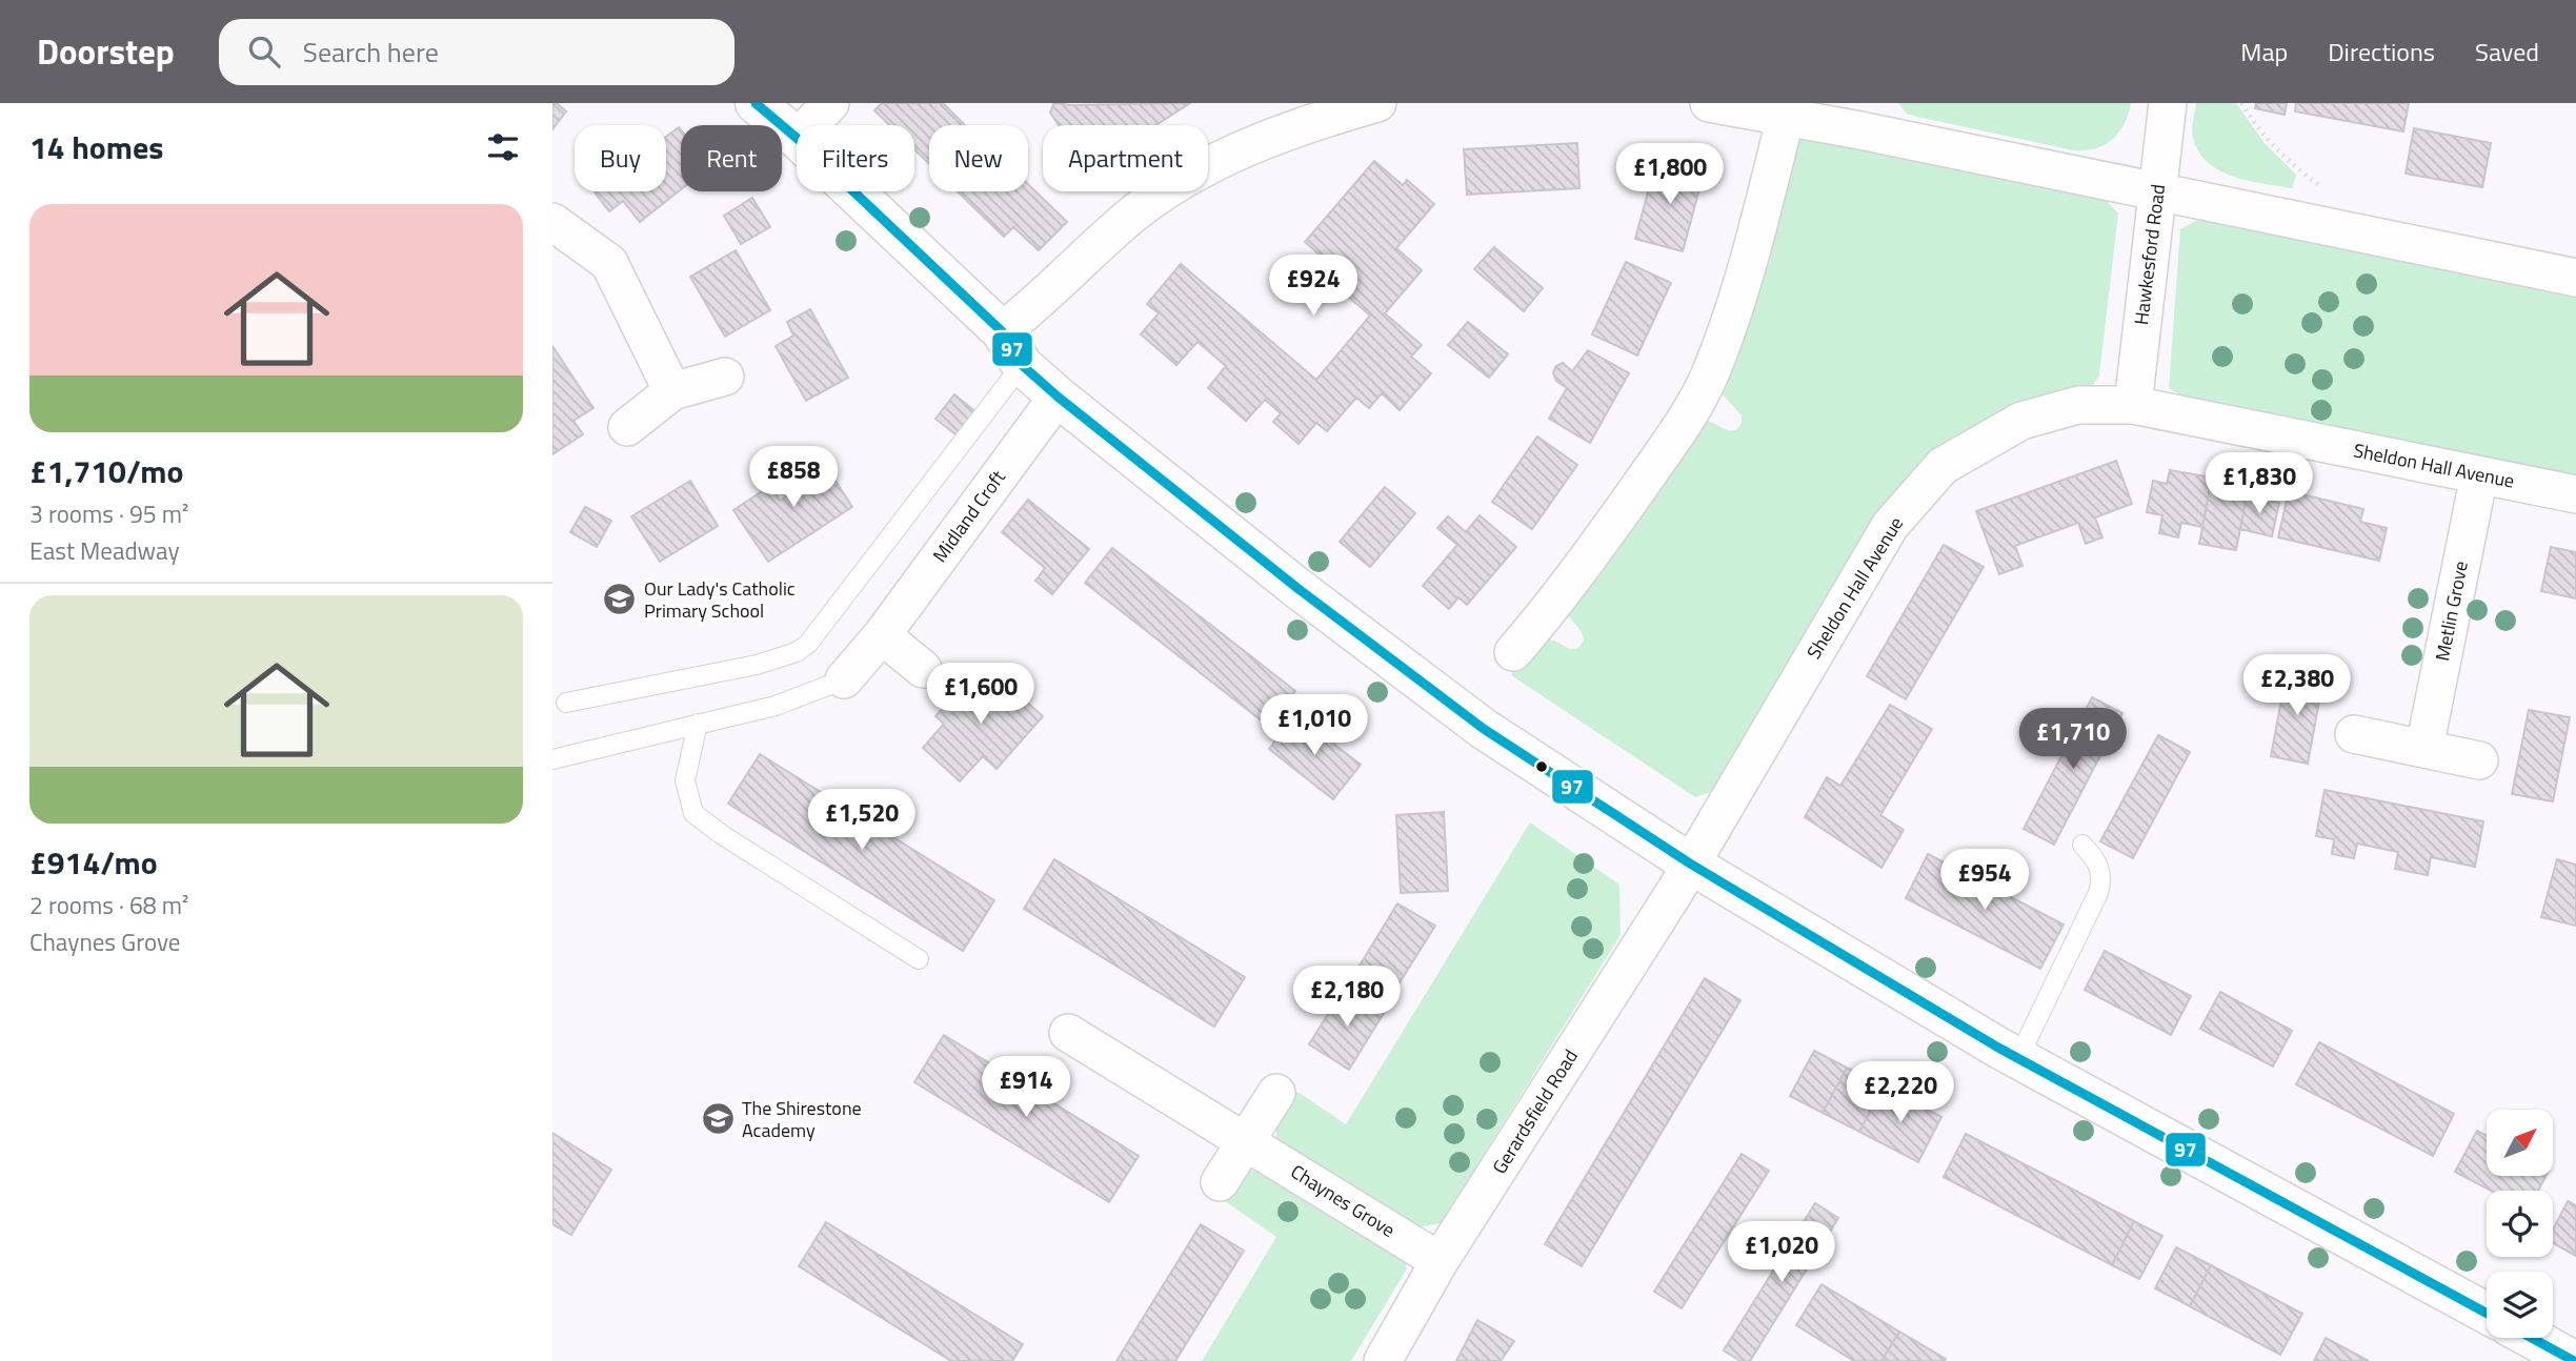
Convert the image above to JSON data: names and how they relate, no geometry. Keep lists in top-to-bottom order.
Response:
{
  "streets": {
    "street": [
      "Hawkesford Road",
      "Sheldon Hall Avenue",
      "Midland Croft",
      "Metlin Grove",
      "Gerardsfield Road",
      "Chaynes Grove"
    ]
  },
  "crossings": [
    ["Hawkesford Road", "Sheldon Hall Avenue"],
    ["Sheldon Hall Avenue", "Metlin Grove"],
    ["Sheldon Hall Avenue", "Gerardsfield Road"],
    ["Gerardsfield Road", "Chaynes Grove"]
  ],
  "places": {
    "school or university": ["Our Lady's Catholic Primary School", "The Shirestone Academy"]
  },
  "lines": ["transit line 97"],
  "north": "top right",
  "page": {
    "header": "Doorstep",
    "search": "Search here",
    "nav": ["Map", "Directions", "Saved"],
    "heading": "14 homes",
    "chip": [
      "Buy",
      "Rent",
      "Filters",
      "New",
      "Apartment"
    ],
    "price": [
      "£1,800",
      "£924",
      "£858",
      "£1,830",
      "£2,380",
      "£1,600",
      "£1,010",
      "£1,710",
      "£1,520",
      "£954",
      "£2,180",
      "£914",
      "£2,220",
      "£1,020"
    ],
    "list": [
      {
        "name": "£1,710/mo",
        "note": "3 rooms · 95 m² · East Meadway"
      },
      {
        "name": "£914/mo",
        "note": "2 rooms · 68 m² · Chaynes Grove"
      }
    ]
  }
}
